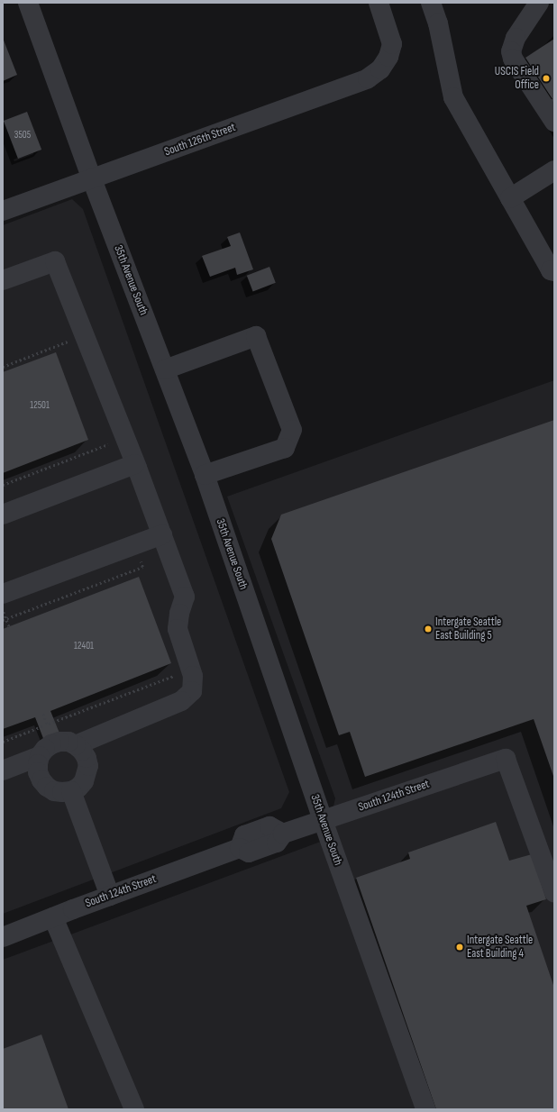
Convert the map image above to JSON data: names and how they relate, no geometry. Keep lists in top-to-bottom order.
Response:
{
  "streets": {
    "street": ["South 126th Street", "35th Avenue South", "South 124th Street"]
  },
  "crossings": [
    ["South 126th Street", "35th Avenue South"],
    ["35th Avenue South", "South 124th Street"]
  ],
  "places": ["USCIS Field Office", "Intergate Seattle East Building 5", "Intergate Seattle East Building 4"],
  "house_numbers": ["3505", "12501", "12401"]
}
